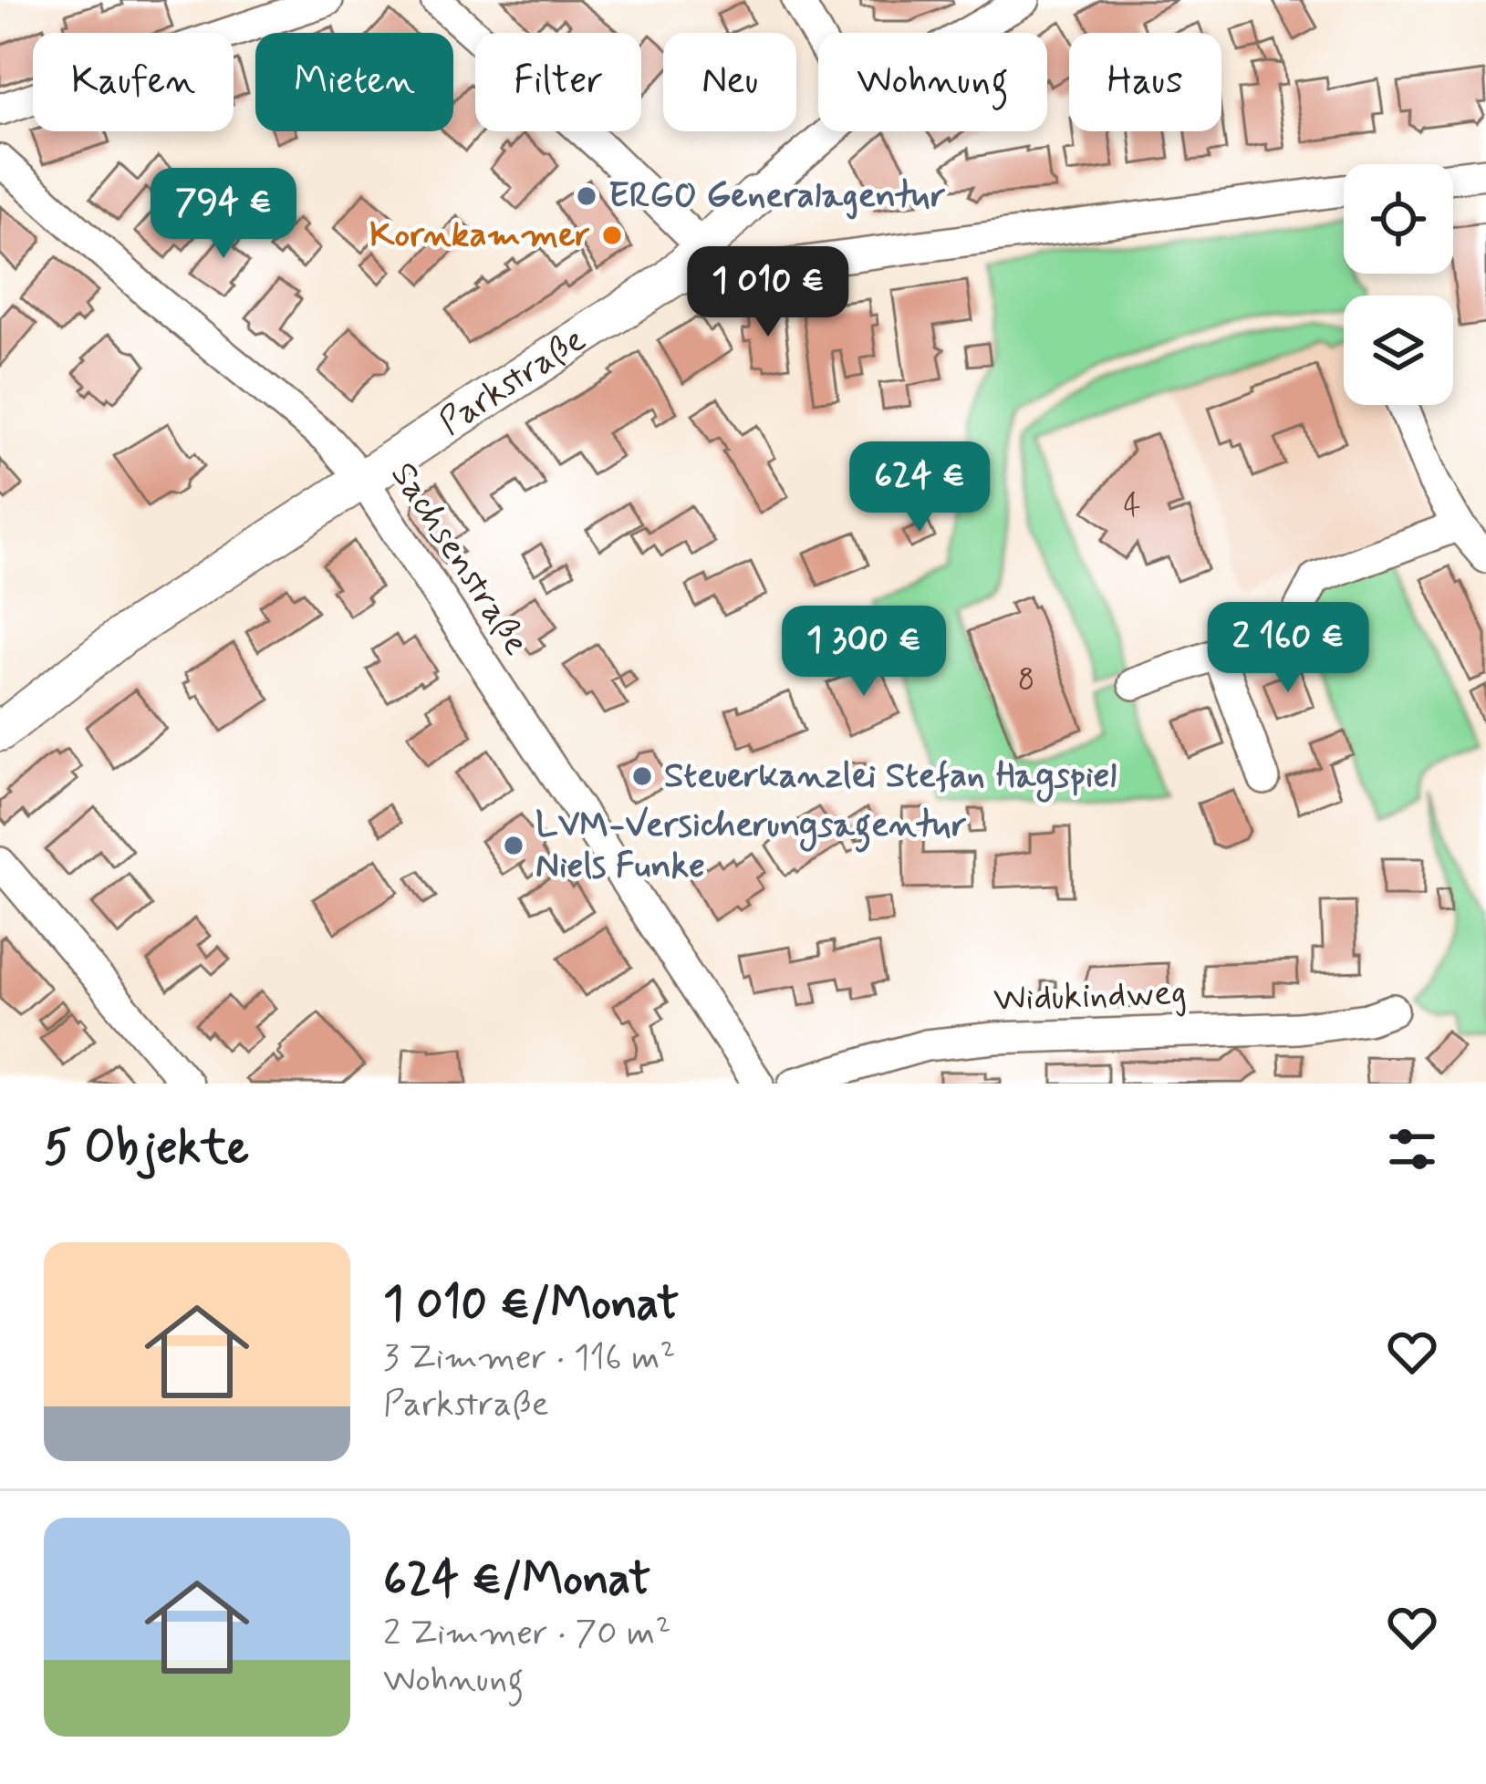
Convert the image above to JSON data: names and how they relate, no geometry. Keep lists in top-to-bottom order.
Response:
{
  "streets": {
    "street": ["Parkstraße", "Sachsenstraße", "Widukindweg"]
  },
  "crossings": [
    ["Parkstraße", "Sachsenstraße"]
  ],
  "places": [
    "ERGO Generalagentur",
    "Kornkammer",
    "Steuerkanzlei Stefan Hagspiel",
    "LVM-Versicherungsagentur Niels Funke"
  ],
  "house_numbers": ["4", "8"],
  "page": {
    "chip": [
      "Kaufen",
      "Mieten",
      "Filter",
      "Neu",
      "Wohnung",
      "Haus"
    ],
    "price": [
      "794 €",
      "1 010 €",
      "624 €",
      "2 160 €",
      "1 300 €"
    ],
    "heading": "5 Objekte",
    "list": [
      {
        "name": "1 010 €/Monat",
        "note": "3 Zimmer · 116 m² · Parkstraße"
      },
      {
        "name": "624 €/Monat",
        "note": "2 Zimmer · 70 m² · Wohnung"
      }
    ]
  }
}
